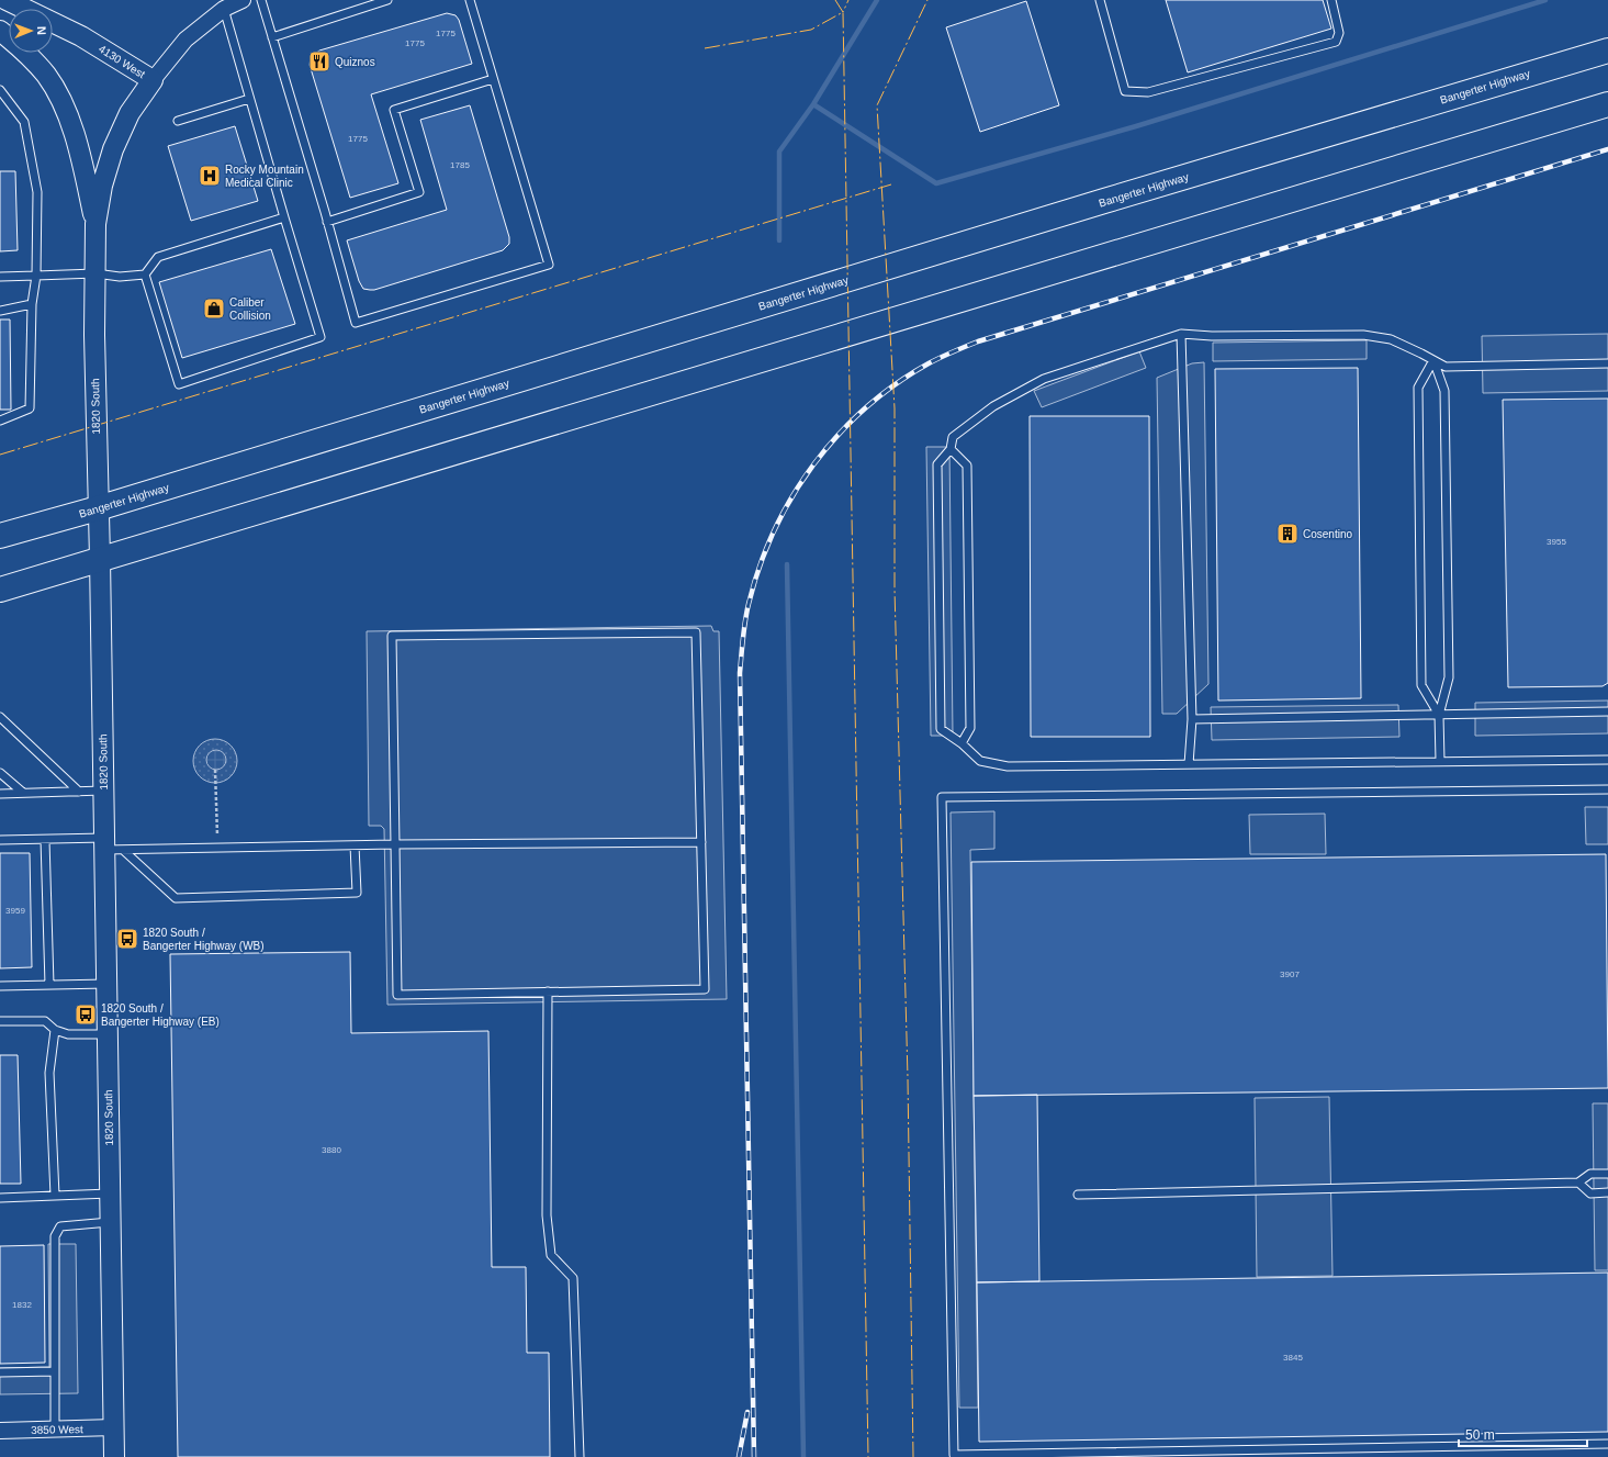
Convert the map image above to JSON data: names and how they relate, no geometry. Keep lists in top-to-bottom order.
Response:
{
  "streets": {
    "highway": ["Bangerter Highway"],
    "street": ["4130 West", "1820 South", "3850 West"]
  },
  "crossings": [
    ["4130 West", "1820 South"],
    ["Bangerter Highway", "1820 South"],
    ["1820 South", "3850 West"]
  ],
  "places": {
    "restaurant": ["Quiznos"],
    "hospital": ["Rocky Mountain Medical Clinic"],
    "shop": ["Caliber Collision"],
    "building": ["Cosentino"],
    "bus stop": ["1820 South / Bangerter Highway (WB)", "1820 South / Bangerter Highway (EB)"]
  },
  "house_numbers": [
    "1775",
    "1775",
    "1775",
    "1785",
    "3955",
    "3959",
    "3907",
    "3880",
    "1832",
    "3845"
  ],
  "scale_bar": "50 m",
  "north": "right"
}
